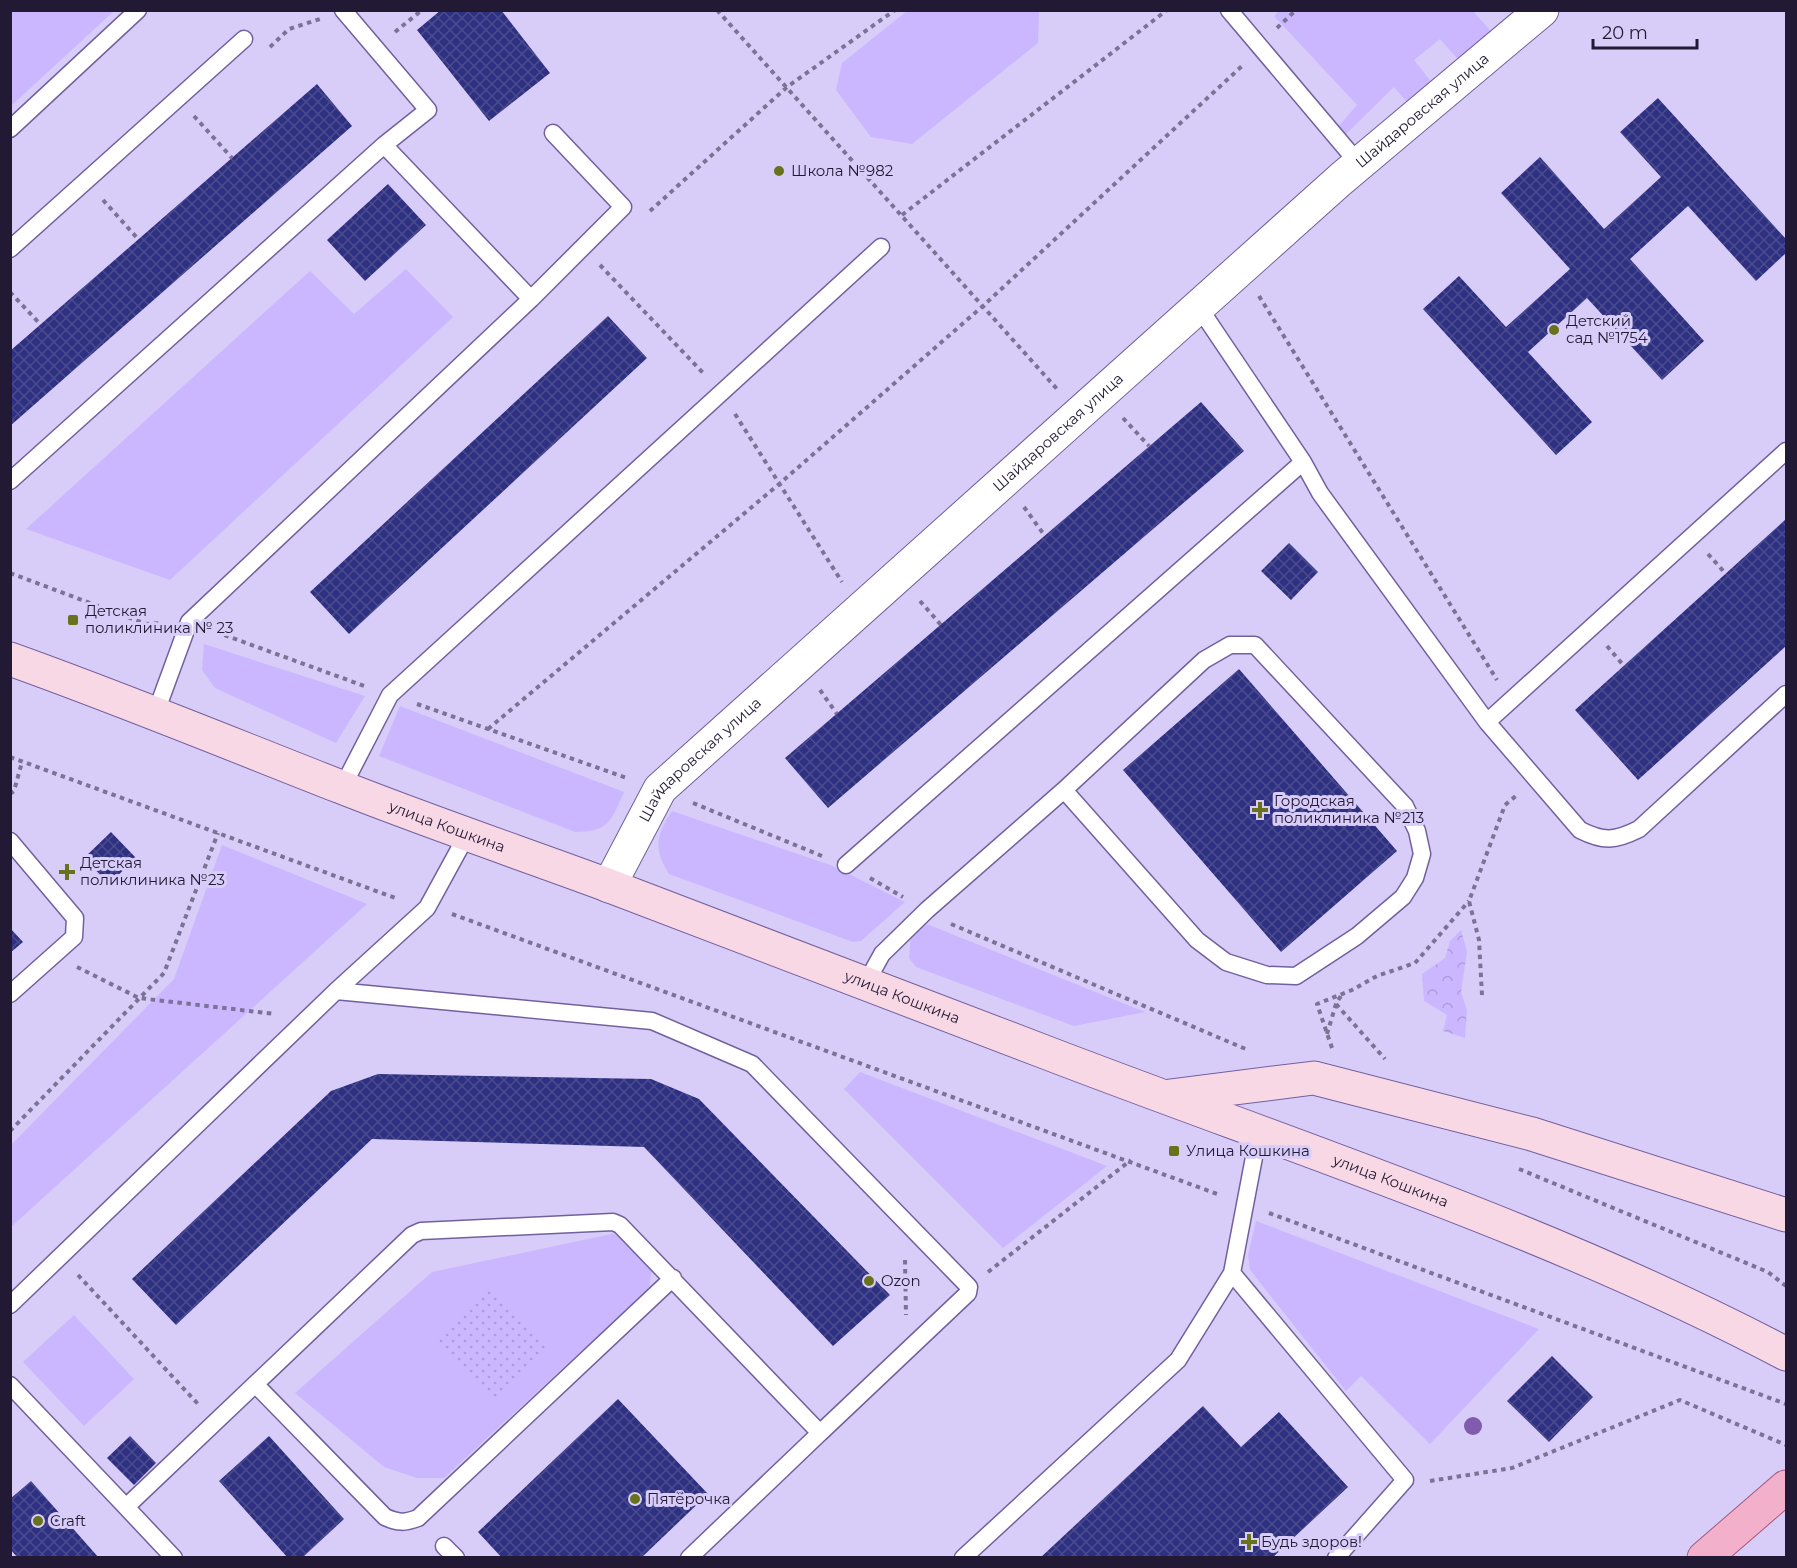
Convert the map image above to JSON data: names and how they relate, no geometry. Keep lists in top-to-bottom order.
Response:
{
  "streets": {
    "main road": ["улица Кошкина"],
    "street": ["Шайдаровская улица"]
  },
  "crossings": [
    ["Шайдаровская улица", "улица Кошкина"]
  ],
  "places": {
    "other": [
      "Школа №982",
      "Детский сад №1754",
      "Ozon",
      "Пятёрочка",
      "Craft"
    ],
    "transit": ["Детская поликлиника № 23", "Улица Кошкина"],
    "health": ["Городская поликлиника №213", "Детская поликлиника №23", "Будь здоров!"]
  },
  "scale_bar": "20 m"
}
